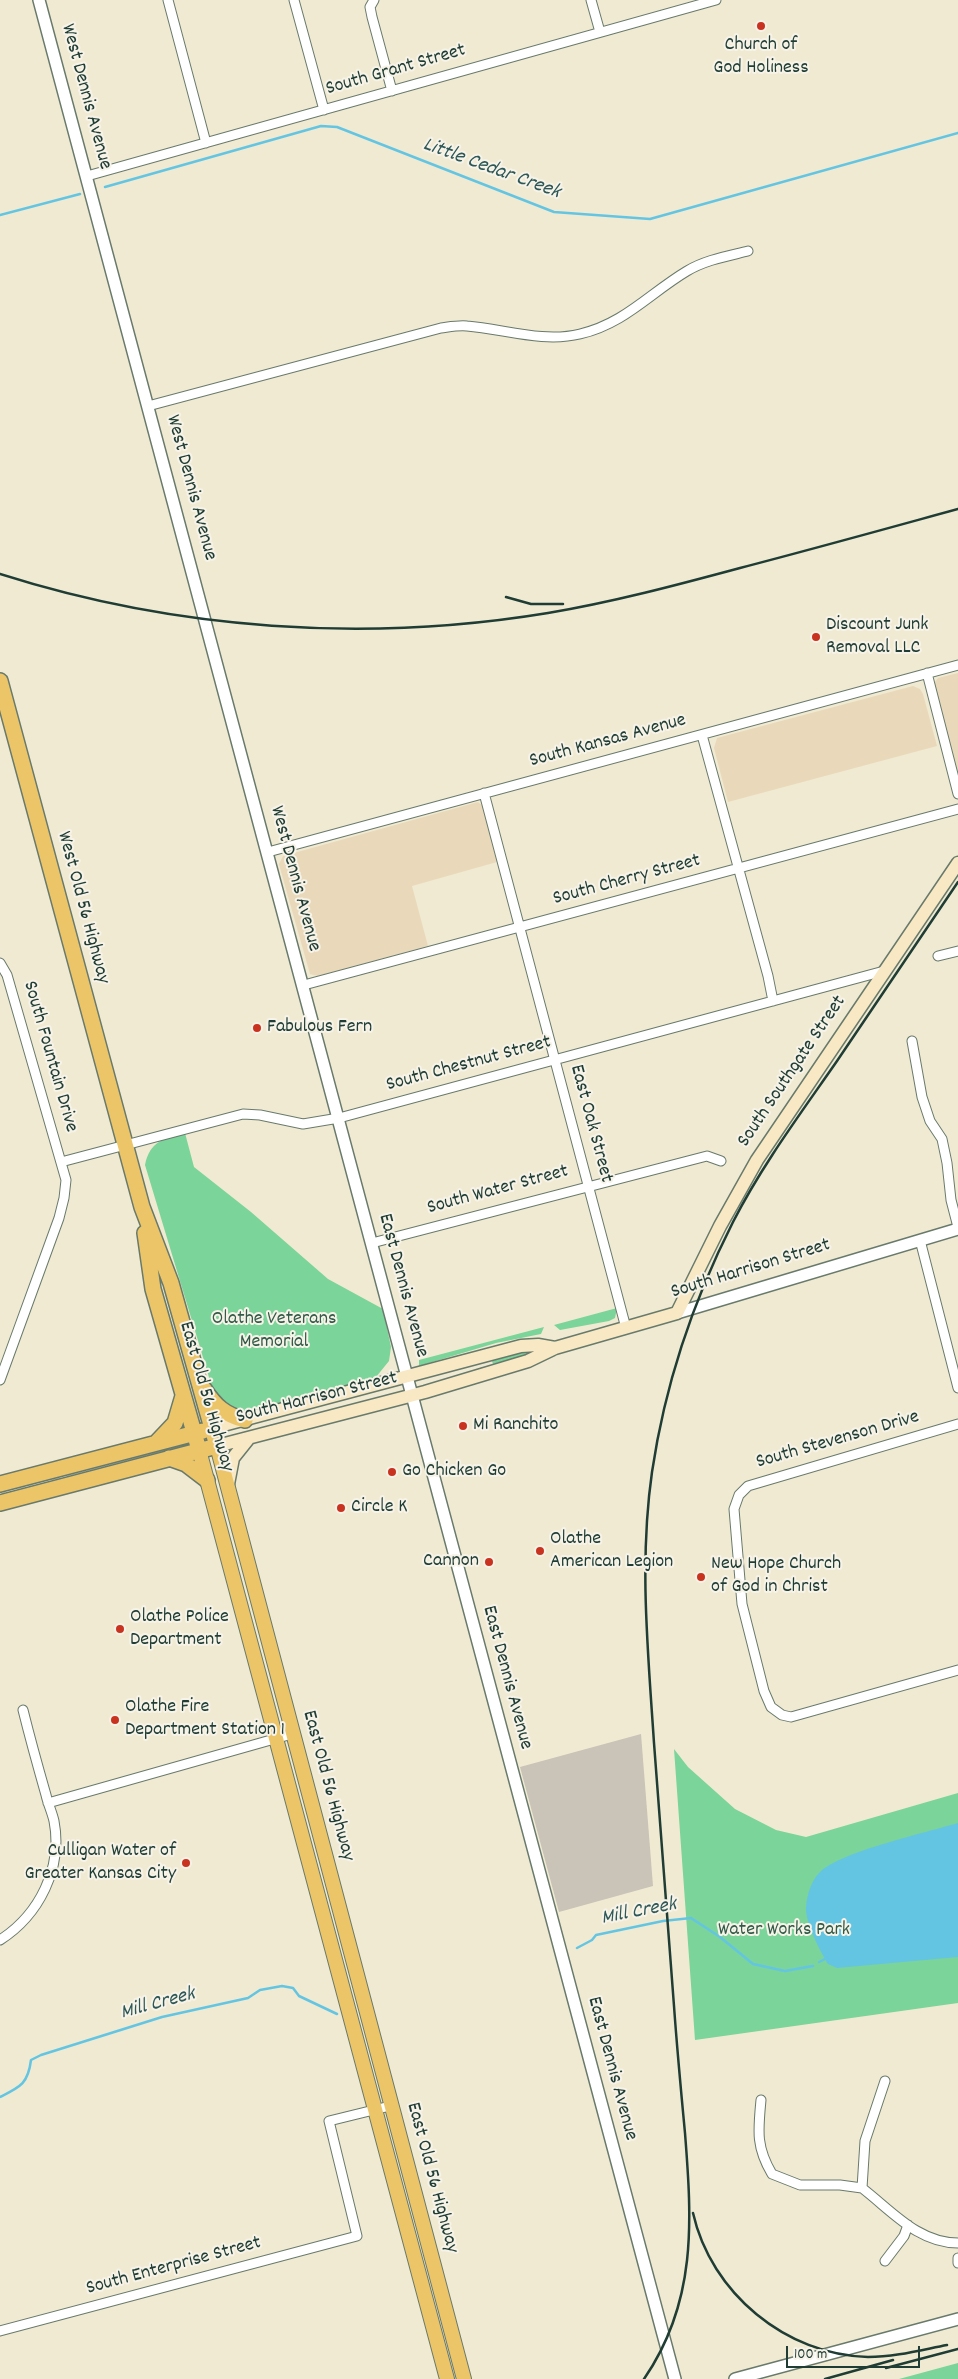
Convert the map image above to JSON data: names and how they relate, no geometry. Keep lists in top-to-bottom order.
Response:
{
  "streets": {
    "highway": ["West Old 56 Highway", "South Harrison Street", "East Old 56 Highway"],
    "main road": ["South Southgate Street"],
    "street": [
      "South Grant Street",
      "West Dennis Avenue",
      "South Kansas Avenue",
      "South Cherry Street",
      "South Fountain Drive",
      "South Chestnut Street",
      "East Oak Street",
      "South Water Street",
      "East Dennis Avenue",
      "South Stevenson Drive",
      "South Enterprise Street"
    ]
  },
  "crossings": [
    ["South Grant Street", "West Dennis Avenue"],
    ["West Dennis Avenue", "South Kansas Avenue"],
    ["West Dennis Avenue", "South Cherry Street"],
    ["West Dennis Avenue", "East Dennis Avenue"],
    ["South Kansas Avenue", "East Oak Street"],
    ["South Cherry Street", "East Oak Street"],
    ["South Cherry Street", "East Dennis Avenue"],
    ["West Old 56 Highway", "South Chestnut Street"],
    ["West Old 56 Highway", "East Old 56 Highway"],
    ["South Fountain Drive", "South Chestnut Street"],
    ["South Chestnut Street", "South Southgate Street"],
    ["South Chestnut Street", "East Oak Street"],
    ["South Chestnut Street", "East Dennis Avenue"],
    ["South Chestnut Street", "East Old 56 Highway"],
    ["South Southgate Street", "South Harrison Street"],
    ["East Oak Street", "South Water Street"],
    ["East Oak Street", "South Harrison Street"],
    ["South Water Street", "East Dennis Avenue"],
    ["South Harrison Street", "East Dennis Avenue"],
    ["South Harrison Street", "East Old 56 Highway"],
    ["East Old 56 Highway", "South Enterprise Street"]
  ],
  "water": ["Little Cedar Creek", "Mill Creek"],
  "parks": ["Olathe Veterans Memorial", "Water Works Park"],
  "places": [
    "Church of God Holiness",
    "Discount Junk Removal LLC",
    "Fabulous Fern",
    "Mi Ranchito",
    "Go Chicken Go",
    "Circle K",
    "Olathe American Legion",
    "Cannon",
    "New Hope Church of God in Christ",
    "Olathe Police Department",
    "Olathe Fire Department Station 1",
    "Culligan Water of Greater Kansas City"
  ],
  "scale_bar": "100 m"
}
